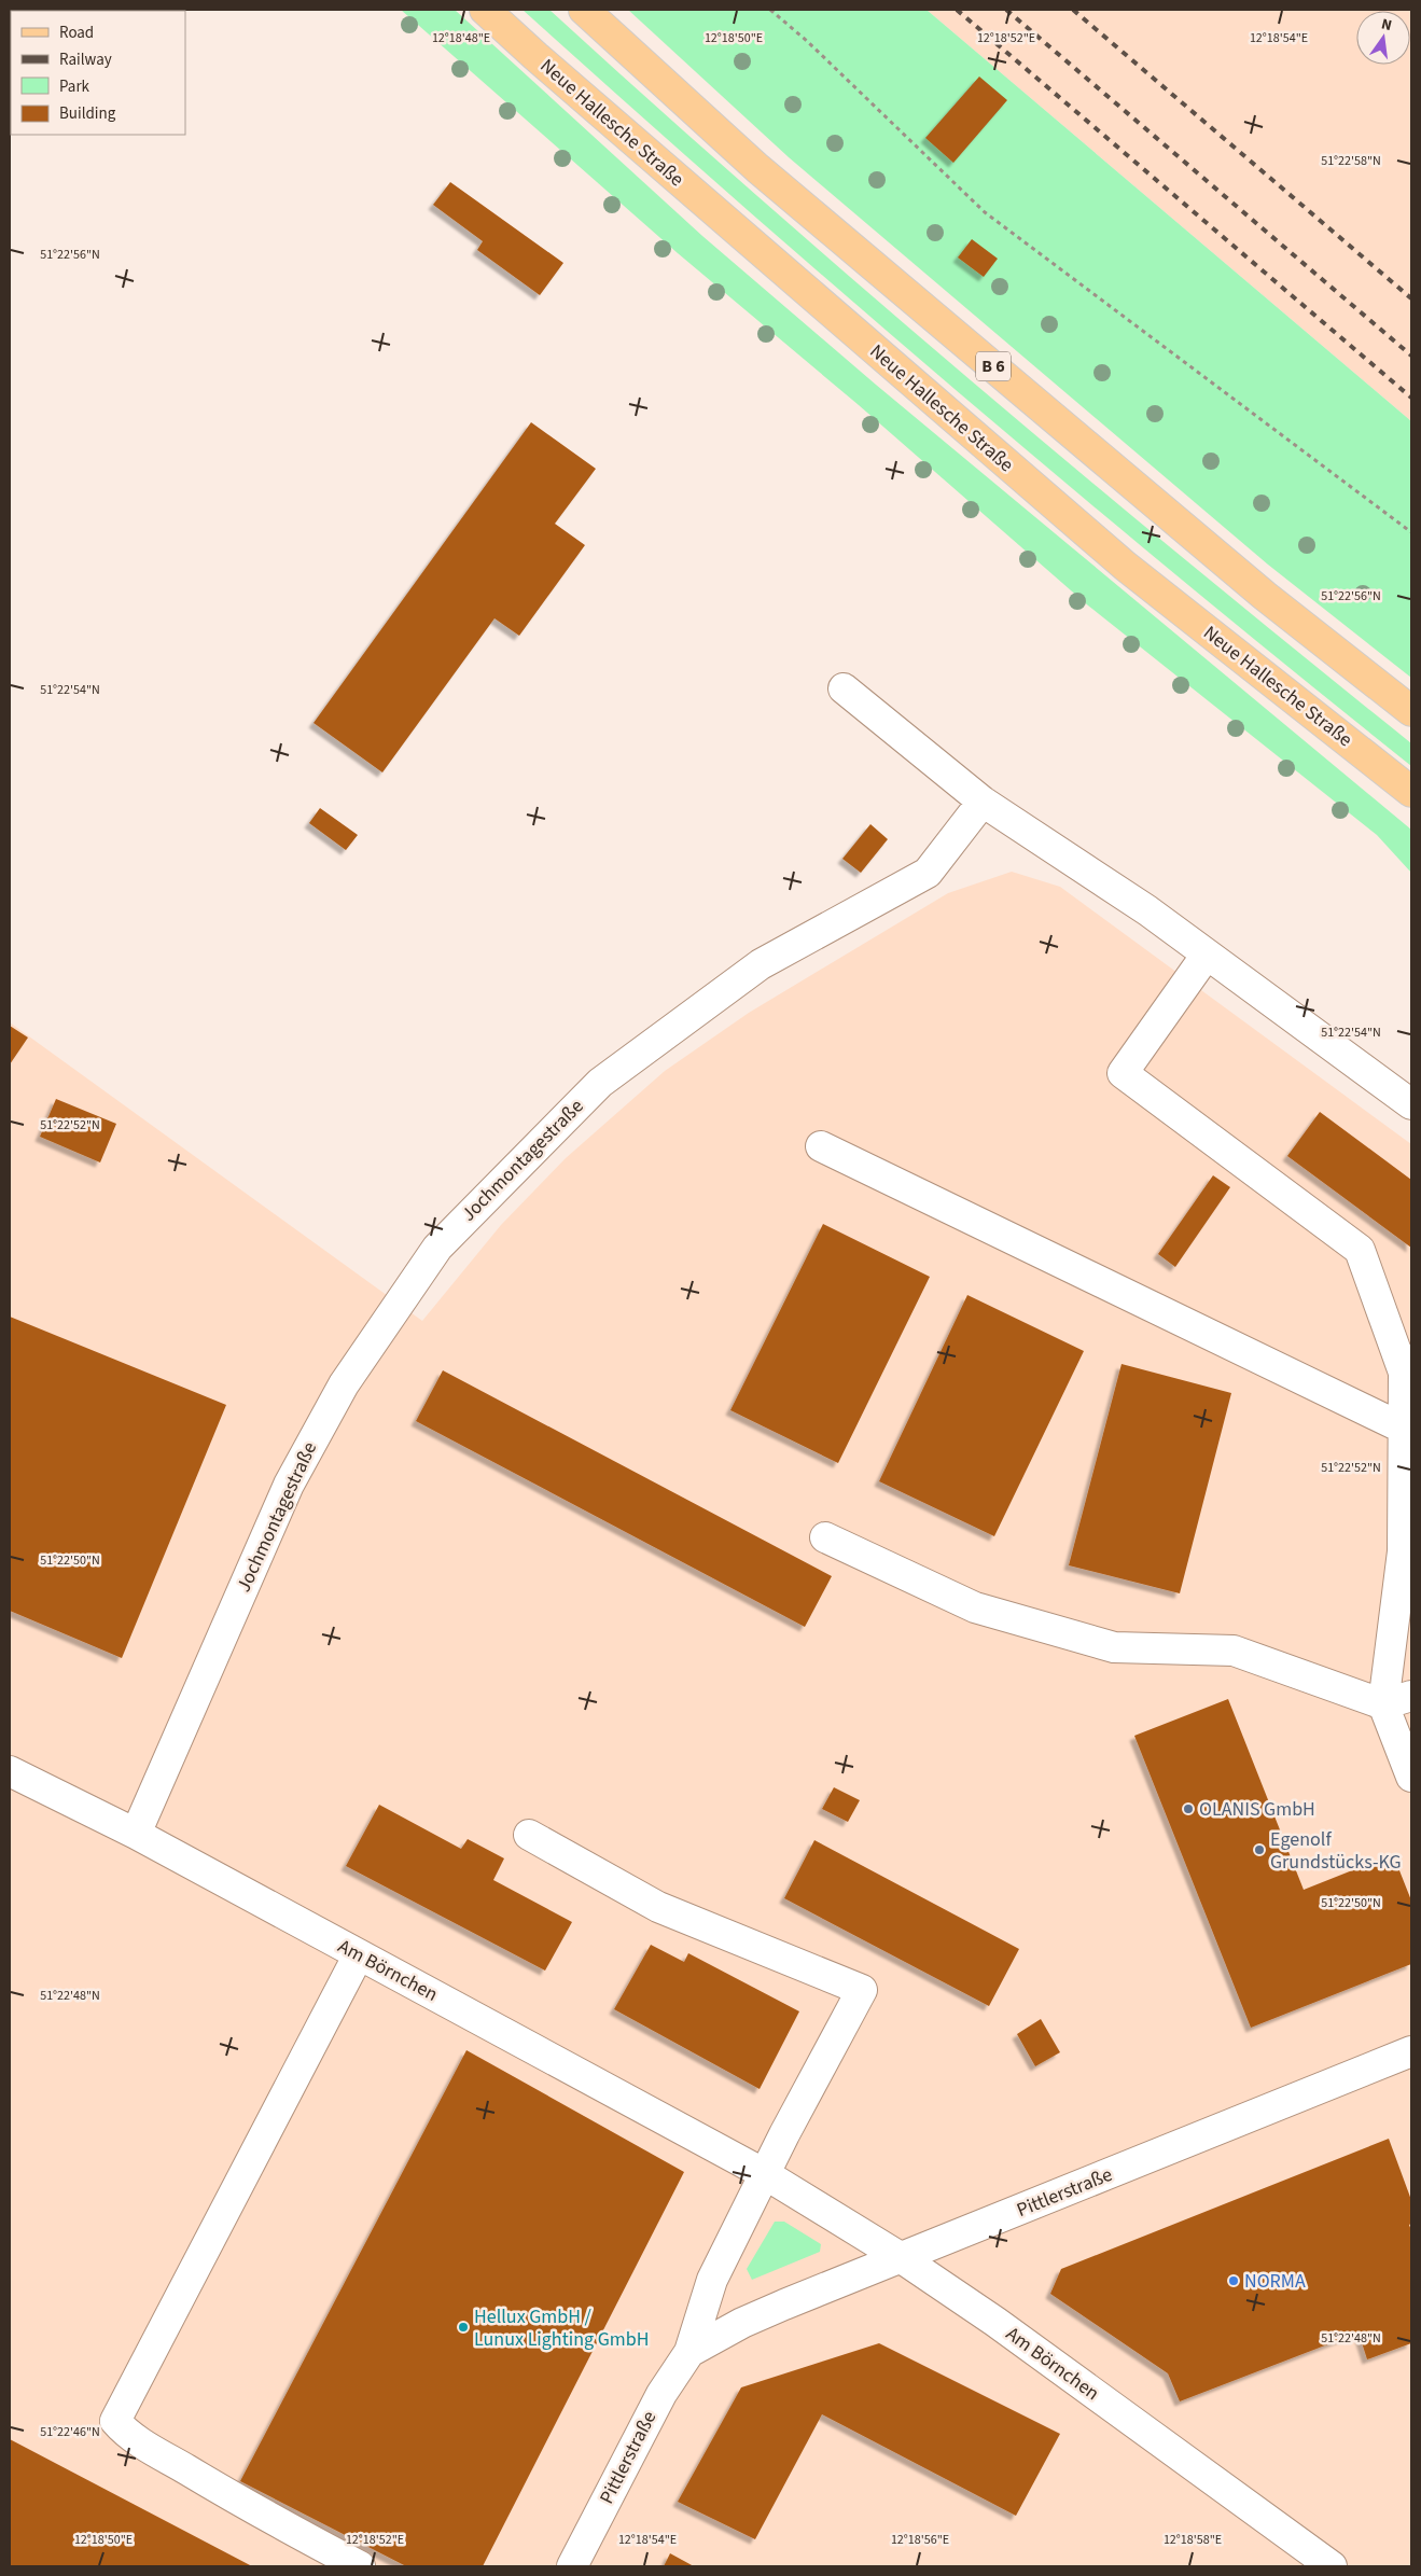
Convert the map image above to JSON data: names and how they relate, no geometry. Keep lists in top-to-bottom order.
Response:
{
  "streets": {
    "main road": ["Neue Hallesche Straße", "B 6"],
    "street": ["Jochmontagestraße", "Am Börnchen", "Pittlerstraße"]
  },
  "crossings": [
    ["Jochmontagestraße", "Am Börnchen"],
    ["Am Börnchen", "Pittlerstraße"]
  ],
  "places": [
    "OLANIS GmbH",
    "Egenolf Grundstücks-KG",
    "NORMA",
    "Hellux GmbH / Lunux Lighting GmbH"
  ],
  "legend": [
    "Road",
    "Railway",
    "Park",
    "Building"
  ],
  "north": "top",
  "coordinates": [
    "12°18'48\"E",
    "12°18'50\"E",
    "12°18'52\"E",
    "12°18'54\"E",
    "51°22'58\"N",
    "51°22'56\"N",
    "51°22'54\"N",
    "51°22'52\"N",
    "51°22'50\"N",
    "51°22'48\"N",
    "51°22'46\"N",
    "12°18'56\"E",
    "12°18'58\"E"
  ]
}
